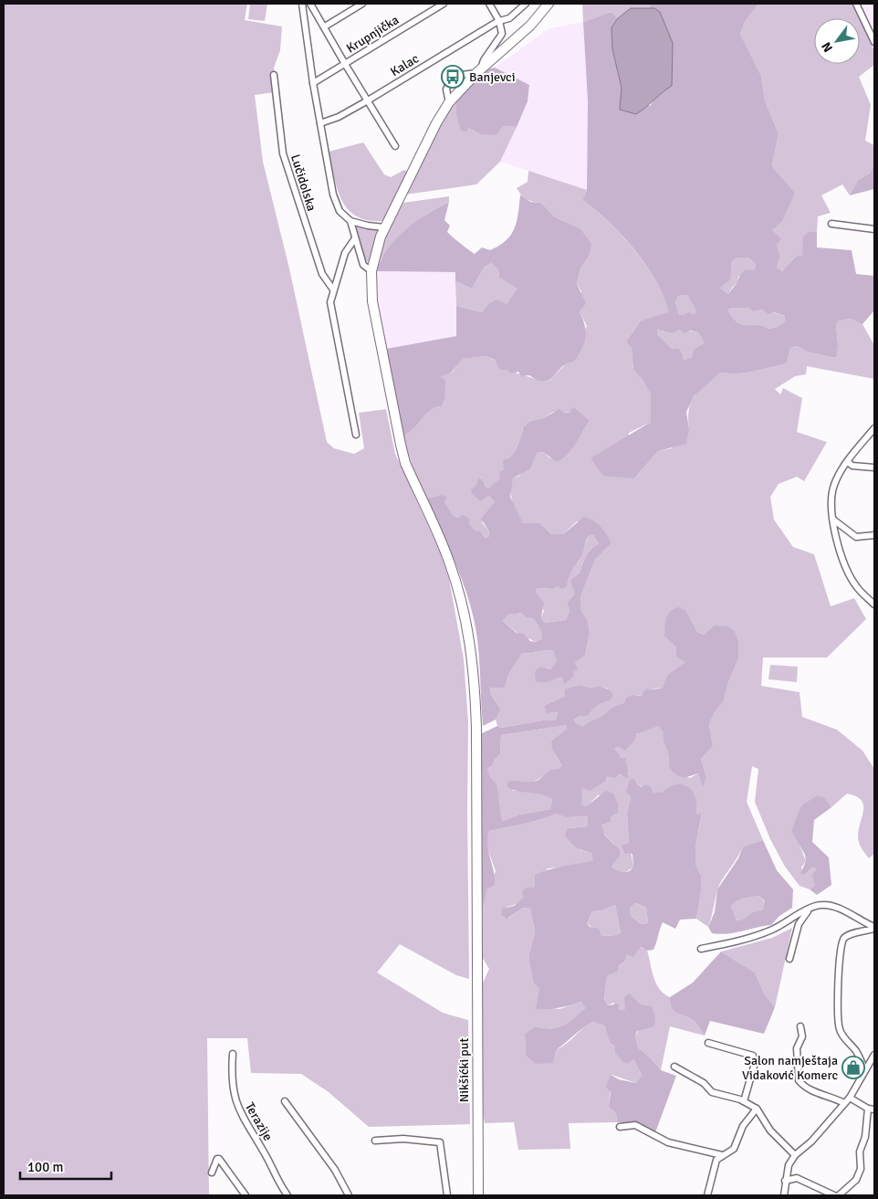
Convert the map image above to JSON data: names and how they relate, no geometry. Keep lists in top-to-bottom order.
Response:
{
  "streets": {
    "main road": ["Nikšićki put"],
    "street": [
      "Krupnjička",
      "Kalac",
      "Lučidolska",
      "Terazije"
    ]
  },
  "places": {
    "bus stop": ["Banjevci"],
    "shop": ["Salon namještaja Vidaković Komerc"]
  },
  "scale_bar": "100 m",
  "north": "bottom left"
}
